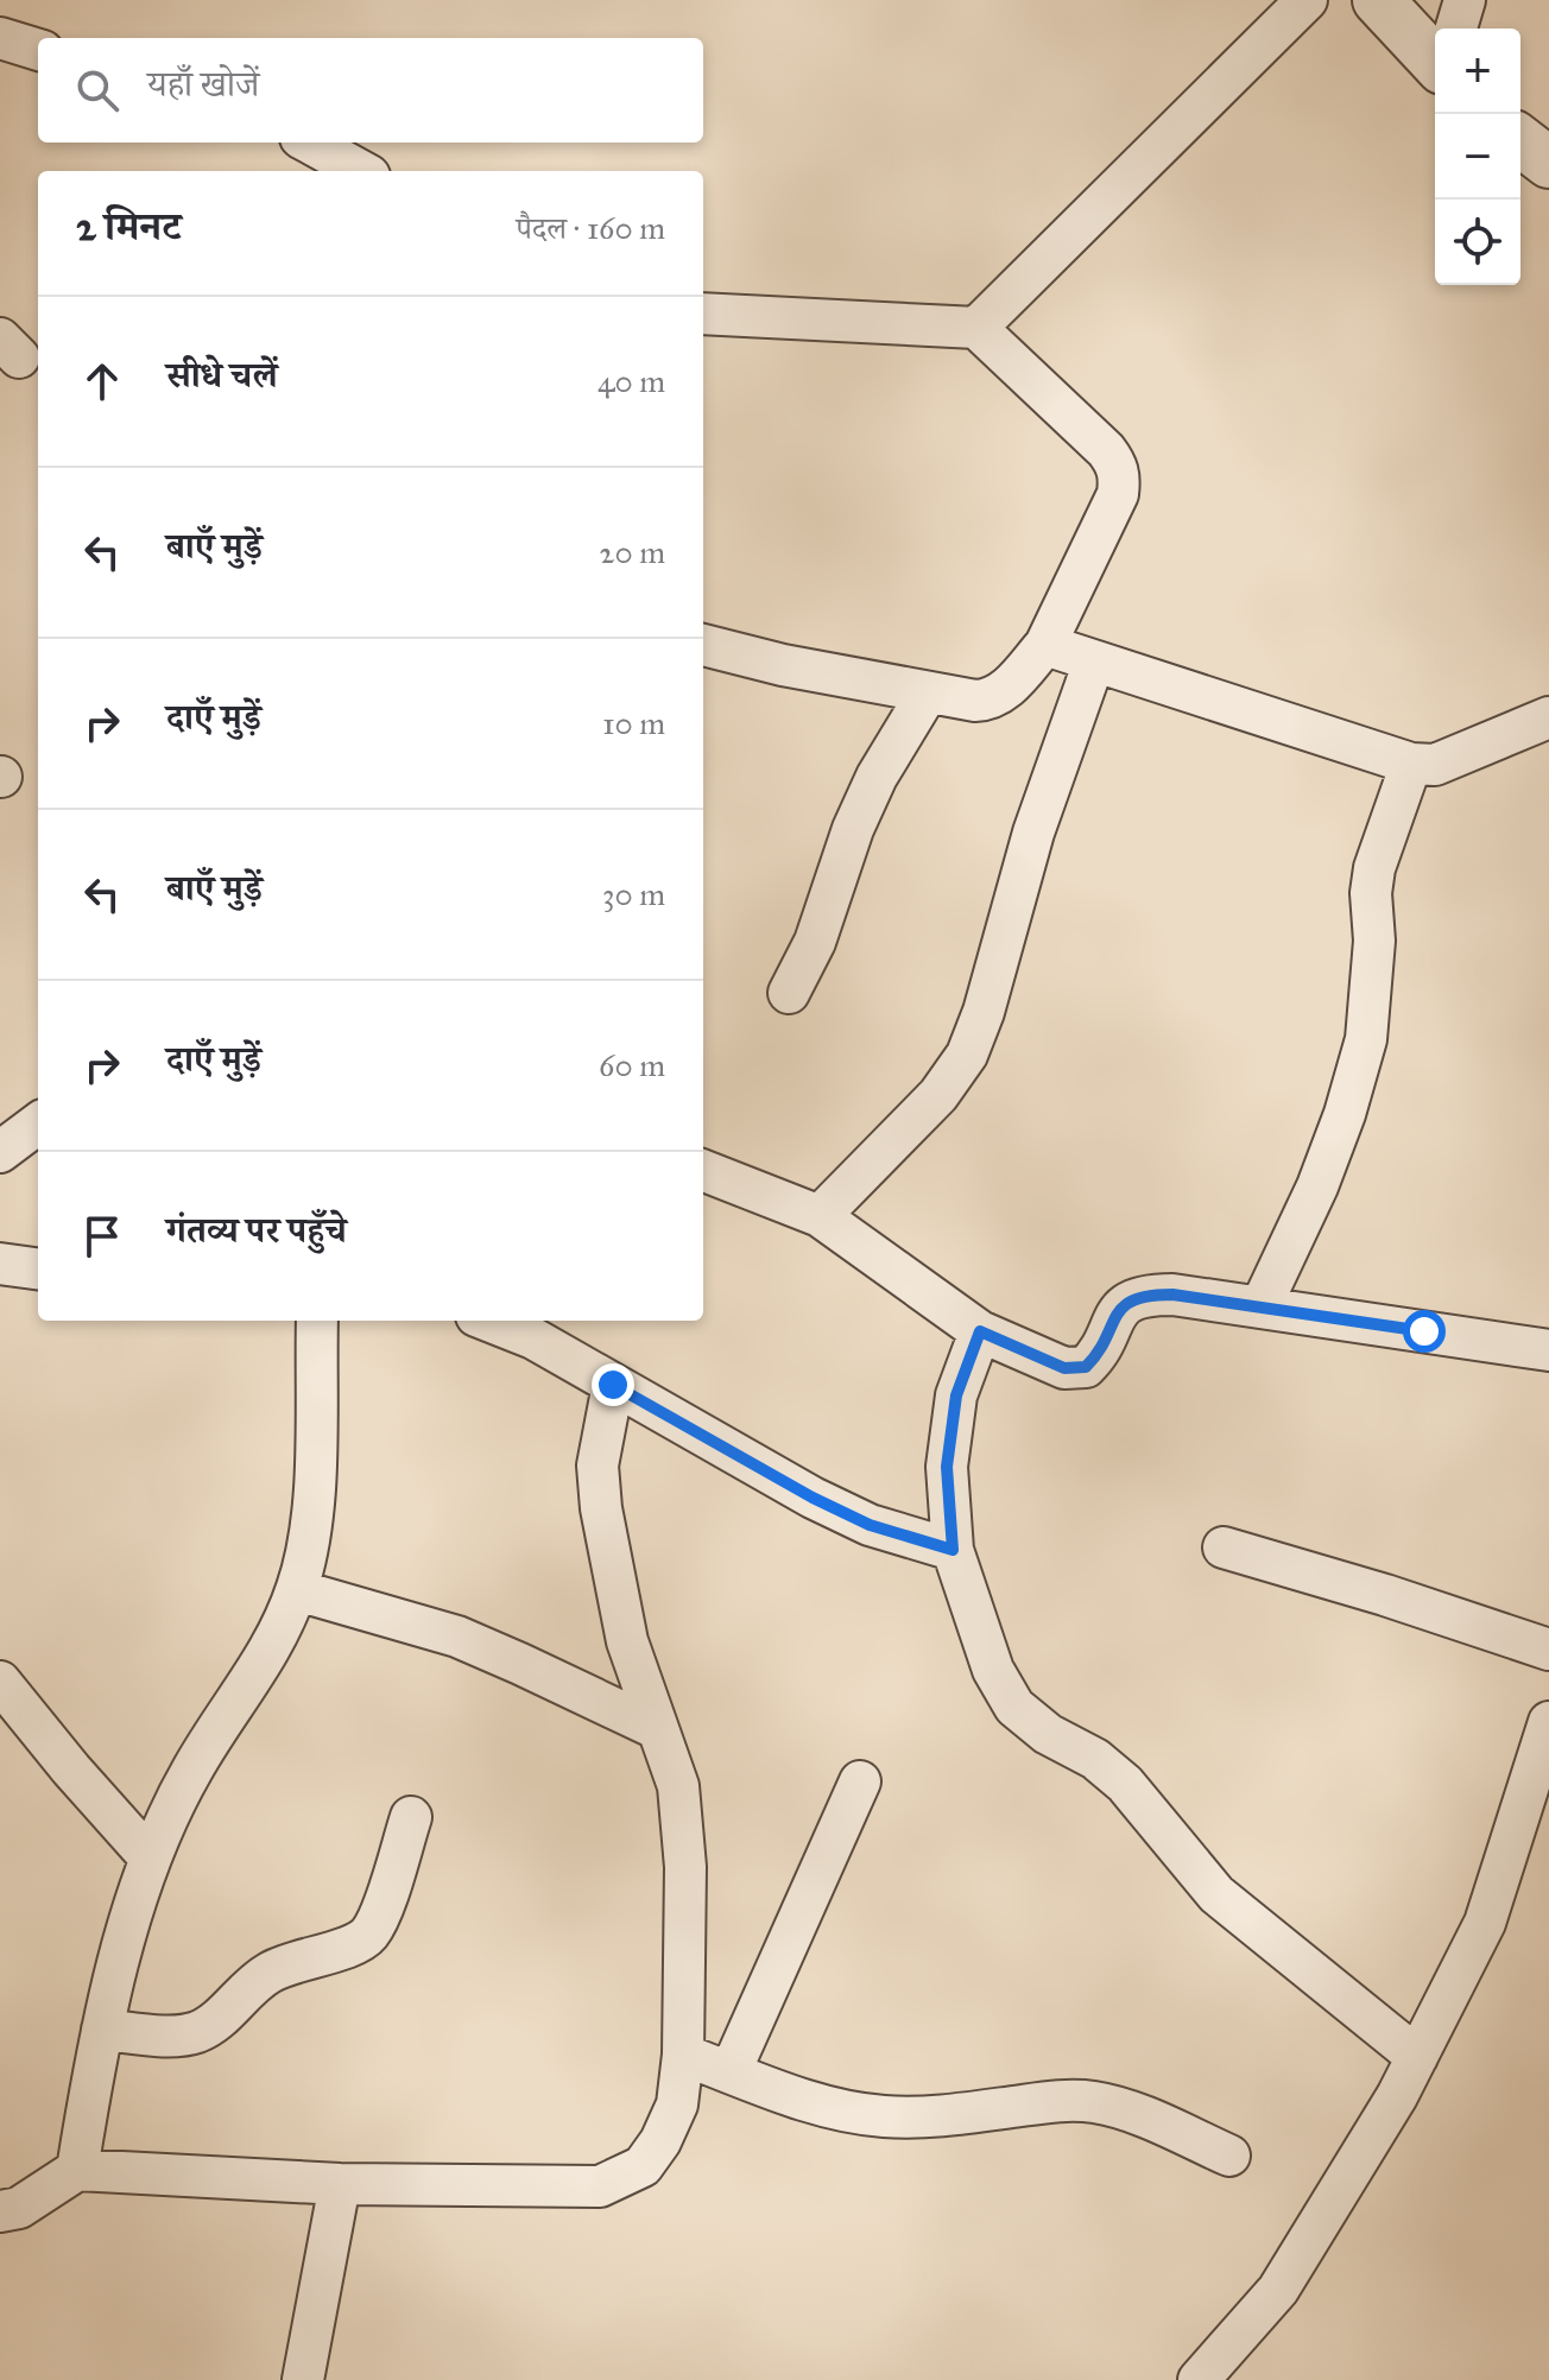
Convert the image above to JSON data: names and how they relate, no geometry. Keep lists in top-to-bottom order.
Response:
{
  "page": {
    "map_buttons": ["+", "−"],
    "search": "यहाँ खोजें",
    "heading": ["2 मिनट", "पैदल · 160 m"],
    "list": [
      ["सीधे चलें", "40 m"],
      ["बाएँ मुड़ें", "20 m"],
      ["दाएँ मुड़ें", "10 m"],
      ["बाएँ मुड़ें", "30 m"],
      ["दाएँ मुड़ें", "60 m"],
      "गंतव्य पर पहुँचे"
    ]
  }
}
